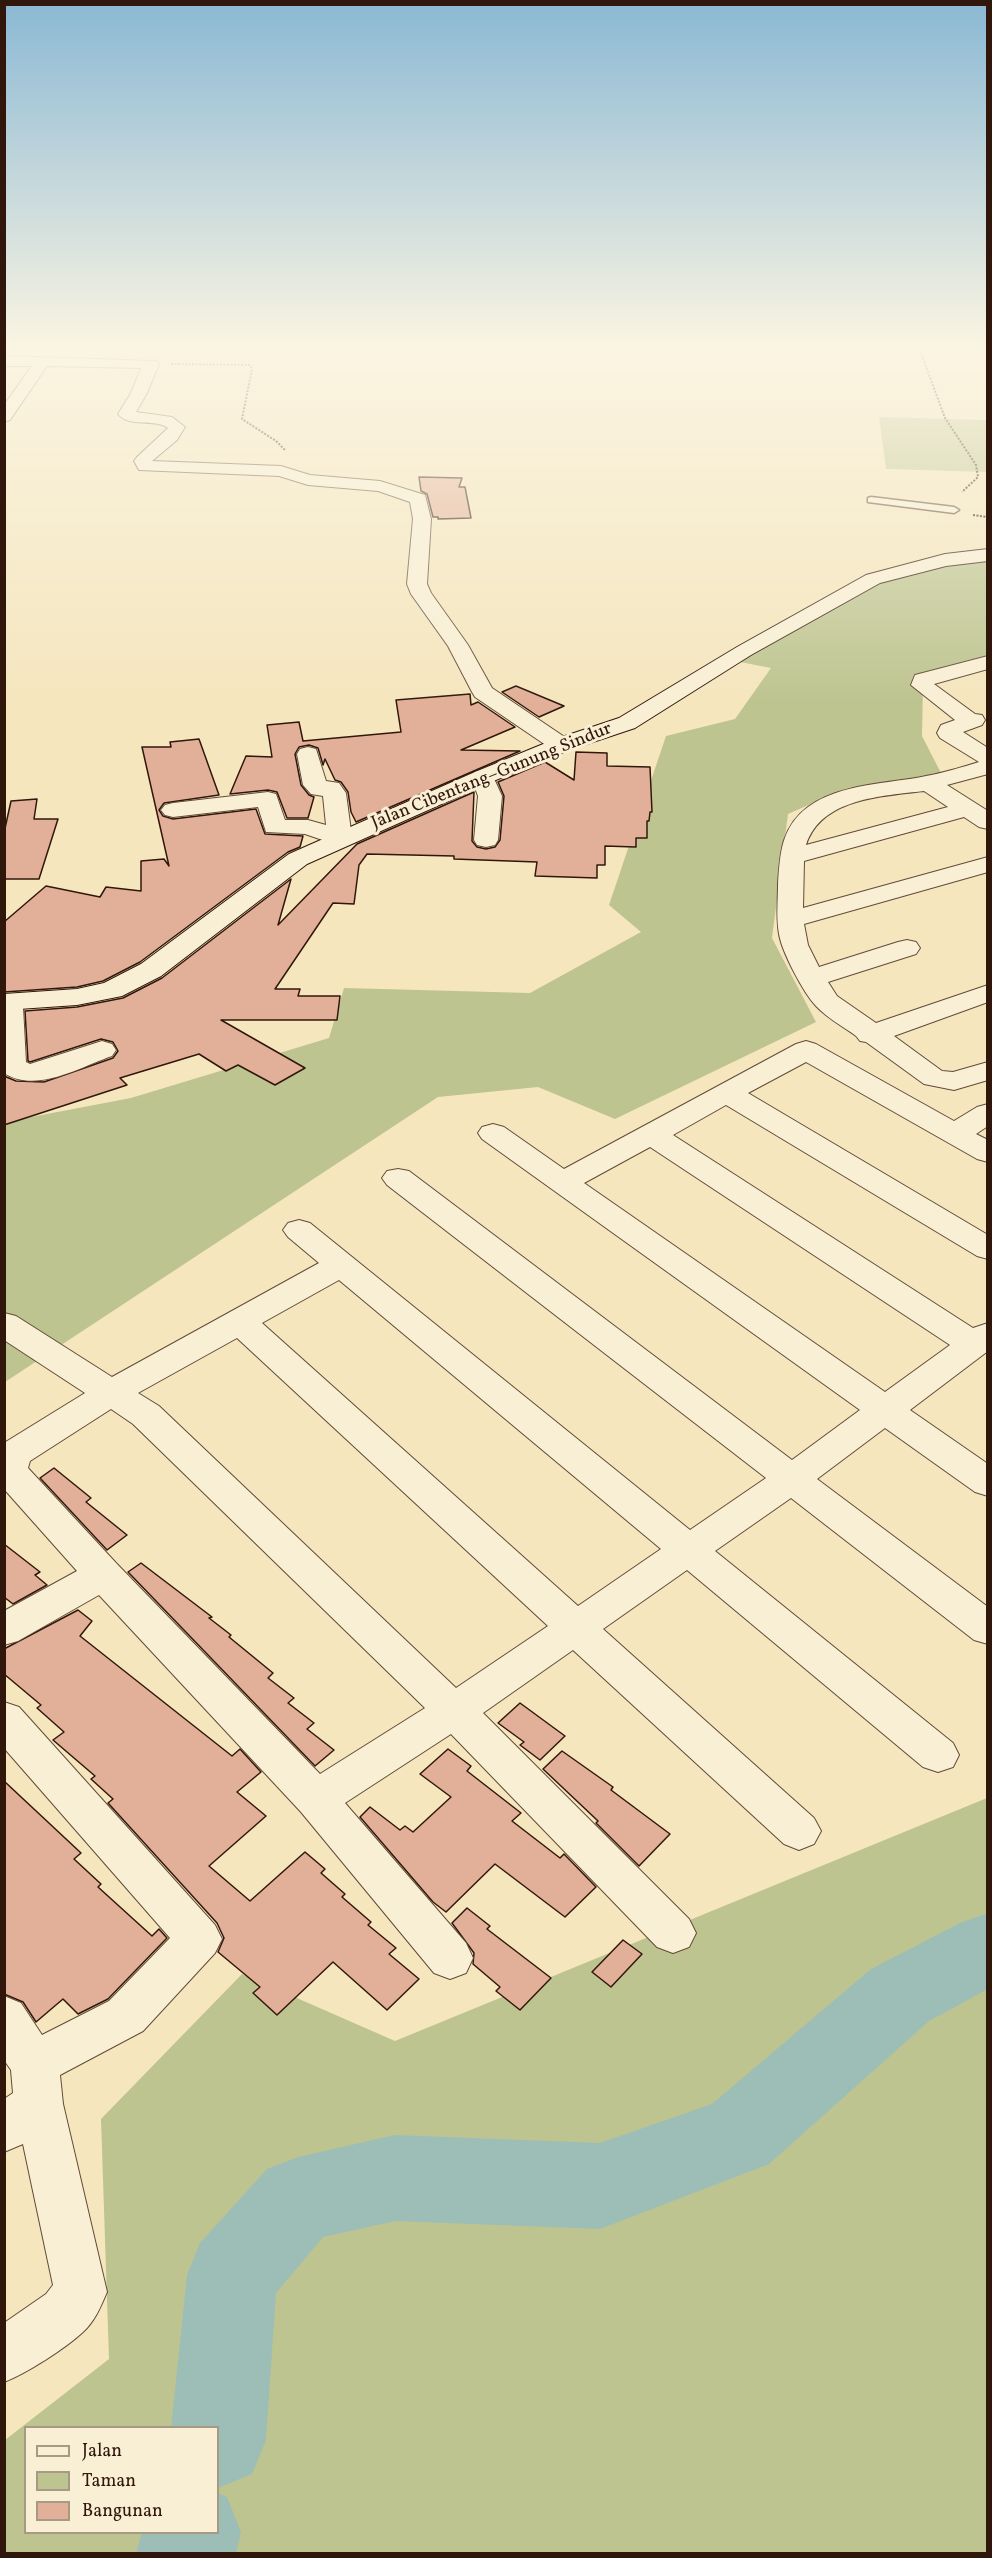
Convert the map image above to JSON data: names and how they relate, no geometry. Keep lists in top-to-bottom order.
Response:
{
  "streets": {
    "street": ["Jalan Cibentang–Gunung Sindur"]
  },
  "legend": ["Jalan", "Taman", "Bangunan"]
}
